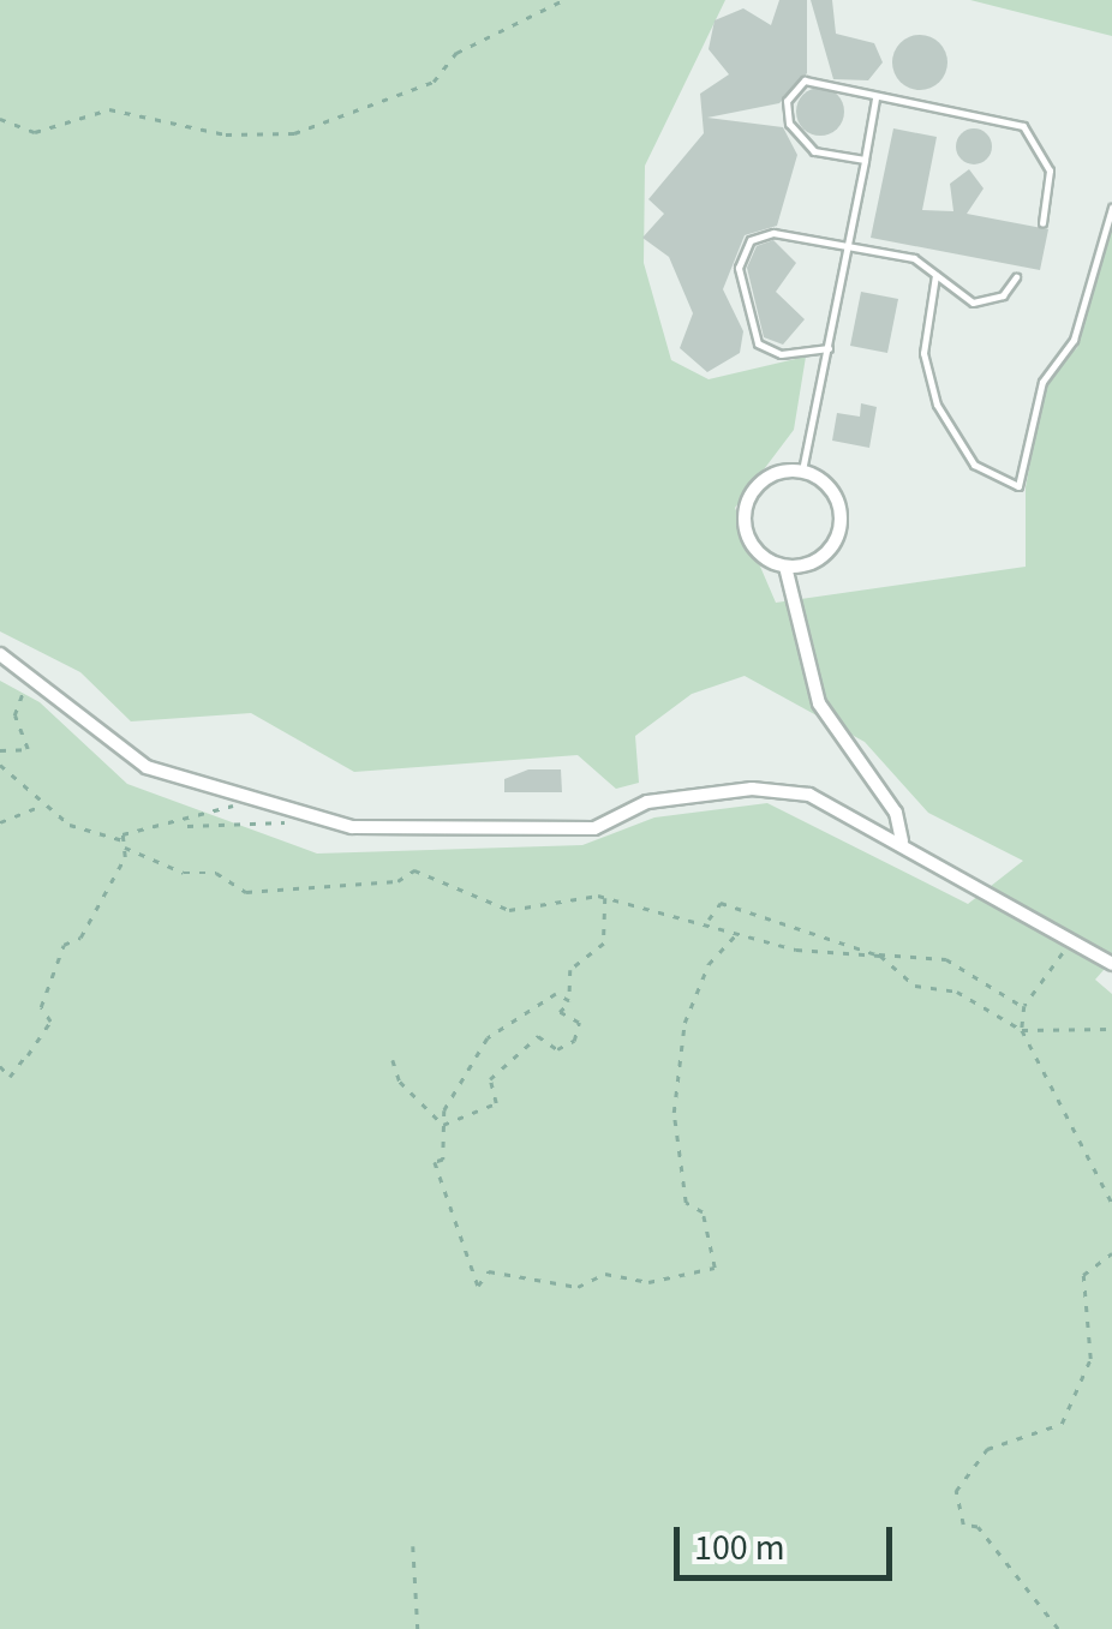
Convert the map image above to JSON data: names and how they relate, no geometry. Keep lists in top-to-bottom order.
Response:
{
  "scale_bar": "100 m"
}
